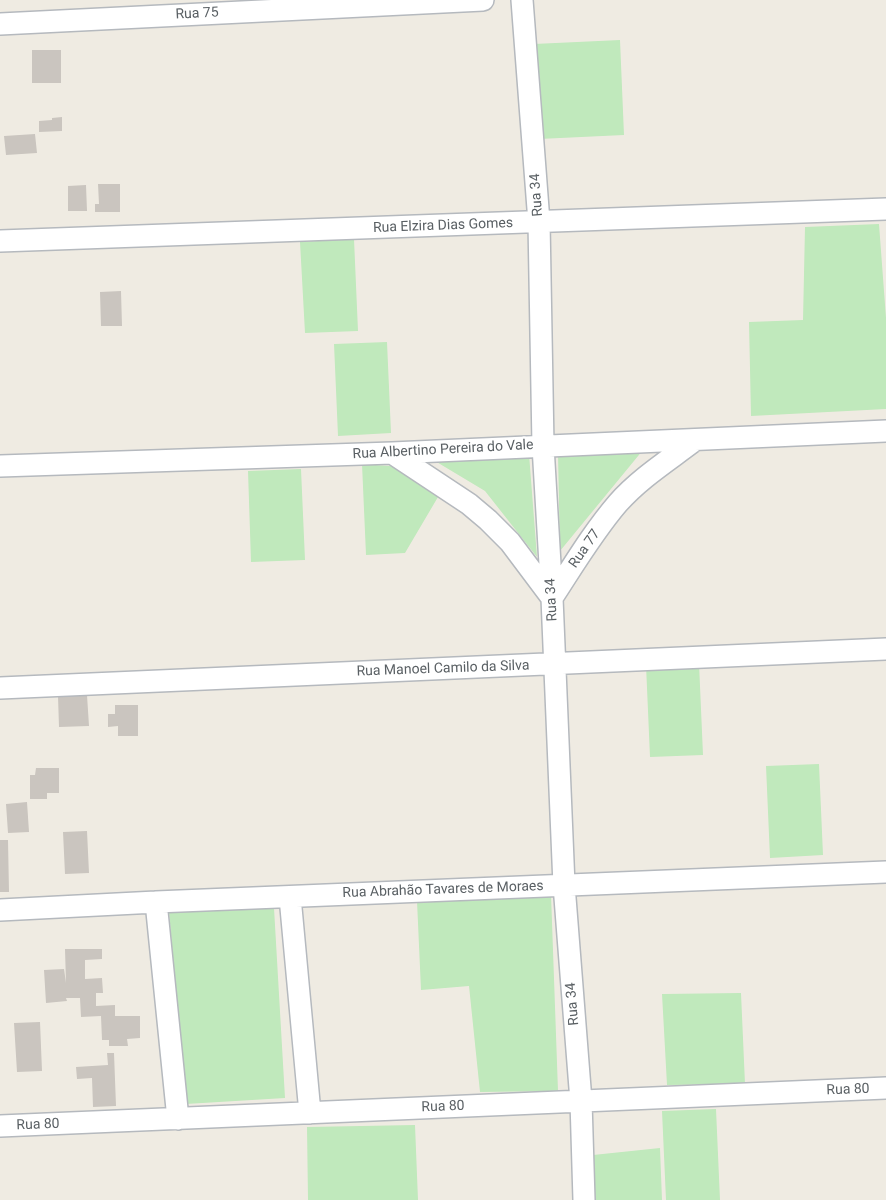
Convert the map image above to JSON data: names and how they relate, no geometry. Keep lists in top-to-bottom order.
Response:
{
  "streets": {
    "street": [
      "Rua 75",
      "Rua 34",
      "Rua Elzira Dias Gomes",
      "Rua Albertino Pereira do Vale",
      "Rua 77",
      "Rua Manoel Camilo da Silva",
      "Rua Abrahão Tavares de Moraes",
      "Rua 80"
    ]
  },
  "crossings": [
    ["Rua 34", "Rua Elzira Dias Gomes"],
    ["Rua 34", "Rua Albertino Pereira do Vale"],
    ["Rua 34", "Rua 77"],
    ["Rua 34", "Rua Manoel Camilo da Silva"],
    ["Rua 34", "Rua Abrahão Tavares de Moraes"],
    ["Rua 34", "Rua 80"],
    ["Rua Albertino Pereira do Vale", "Rua 77"]
  ]
}
